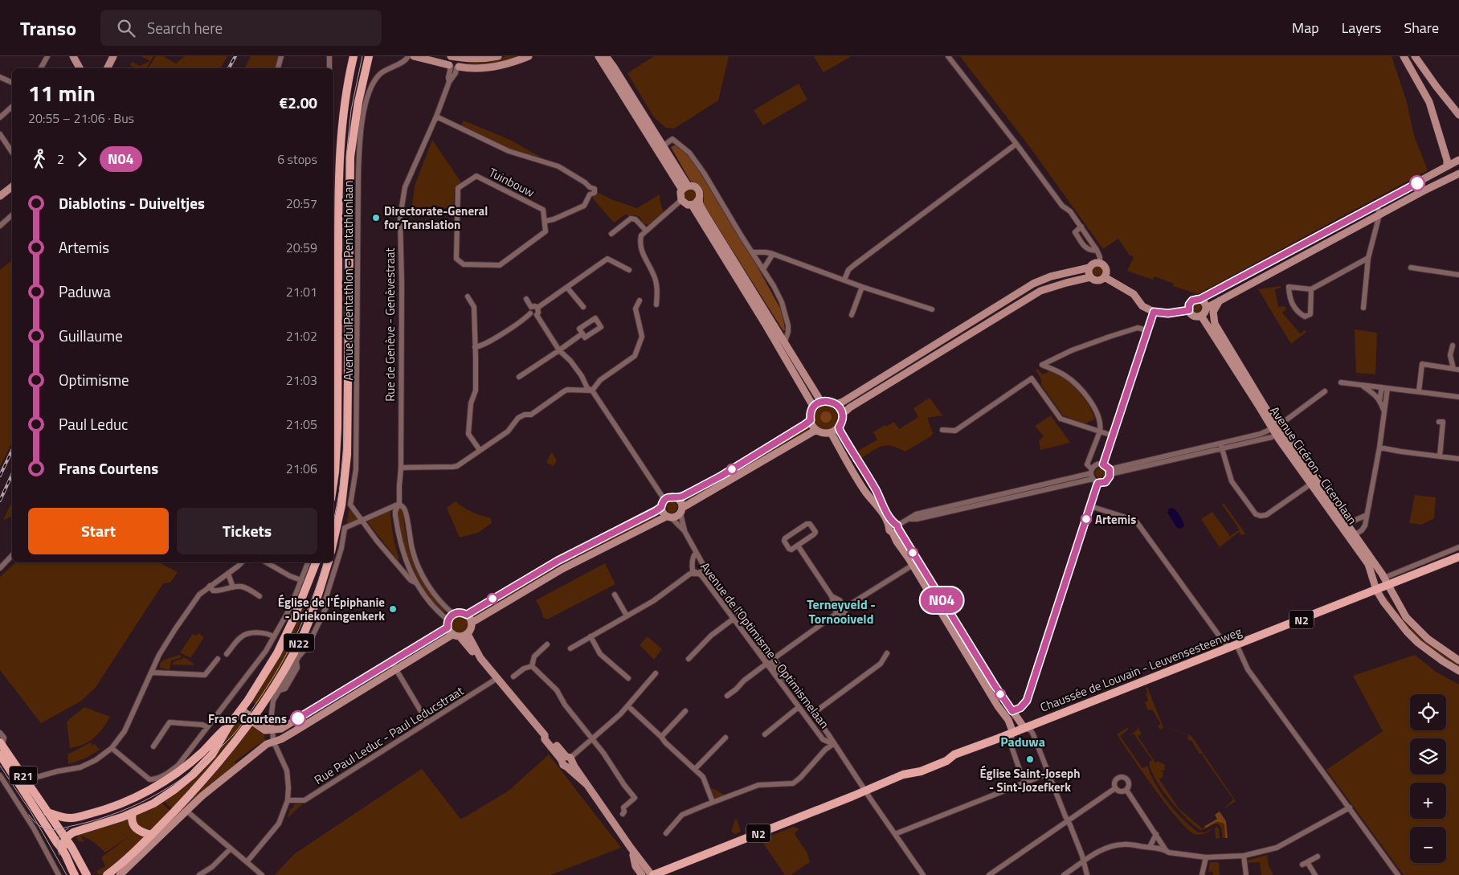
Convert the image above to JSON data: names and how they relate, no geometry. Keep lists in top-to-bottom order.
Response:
{
  "streets": {
    "main road": [
      "N2",
      "N22",
      "Chaussée de Louvain - Leuvensesteenweg",
      "R21"
    ],
    "street": [
      "Tuinbouw",
      "Avenue du Pentathlon - Pentathlonlaan",
      "Rue de Genève - Genèvestraat",
      "Avenue Cicéron - Cicerolaan",
      "Avenue de l'Optimisme - Optimismelaan",
      "Rue Paul Leduc - Paul Leducstraat"
    ]
  },
  "crossings": [
    ["Avenue du Pentathlon - Pentathlonlaan", "Rue de Genève - Genèvestraat"],
    ["Avenue Cicéron - Cicerolaan", "Chaussée de Louvain - Leuvensesteenweg"],
    ["N22", "R21"],
    ["Avenue de l'Optimisme - Optimismelaan", "Chaussée de Louvain - Leuvensesteenweg"]
  ],
  "districts": ["Terneyveld - Tornooiveld", "Paduwa"],
  "places": [
    "Directorate-General for Translation",
    "Artemis",
    "Église de l'Épiphanie - Driekoningenkerk",
    "Frans Courtens",
    "Église Saint-Joseph - Sint-Jozefkerk"
  ],
  "lines": ["bus line N04"],
  "page": {
    "header": "Transo",
    "search": "Search here",
    "nav": ["Map", "Layers", "Share"],
    "on_map": "N04",
    "heading": ["11 min", "20:55 – 21:06 · Bus", "€2.00"],
    "legs": ["2", "N04", "6 stops"],
    "list": [
      {
        "name": "Diablotins - Duiveltjes",
        "value": "20:57"
      },
      {
        "name": "Artemis",
        "value": "20:59"
      },
      {
        "name": "Paduwa",
        "value": "21:01"
      },
      {
        "name": "Guillaume",
        "value": "21:02"
      },
      {
        "name": "Optimisme",
        "value": "21:03"
      },
      {
        "name": "Paul Leduc",
        "value": "21:05"
      },
      {
        "name": "Frans Courtens",
        "value": "21:06"
      }
    ],
    "buttons": ["Start", "Tickets"],
    "map_buttons": ["+", "−"]
  }
}
